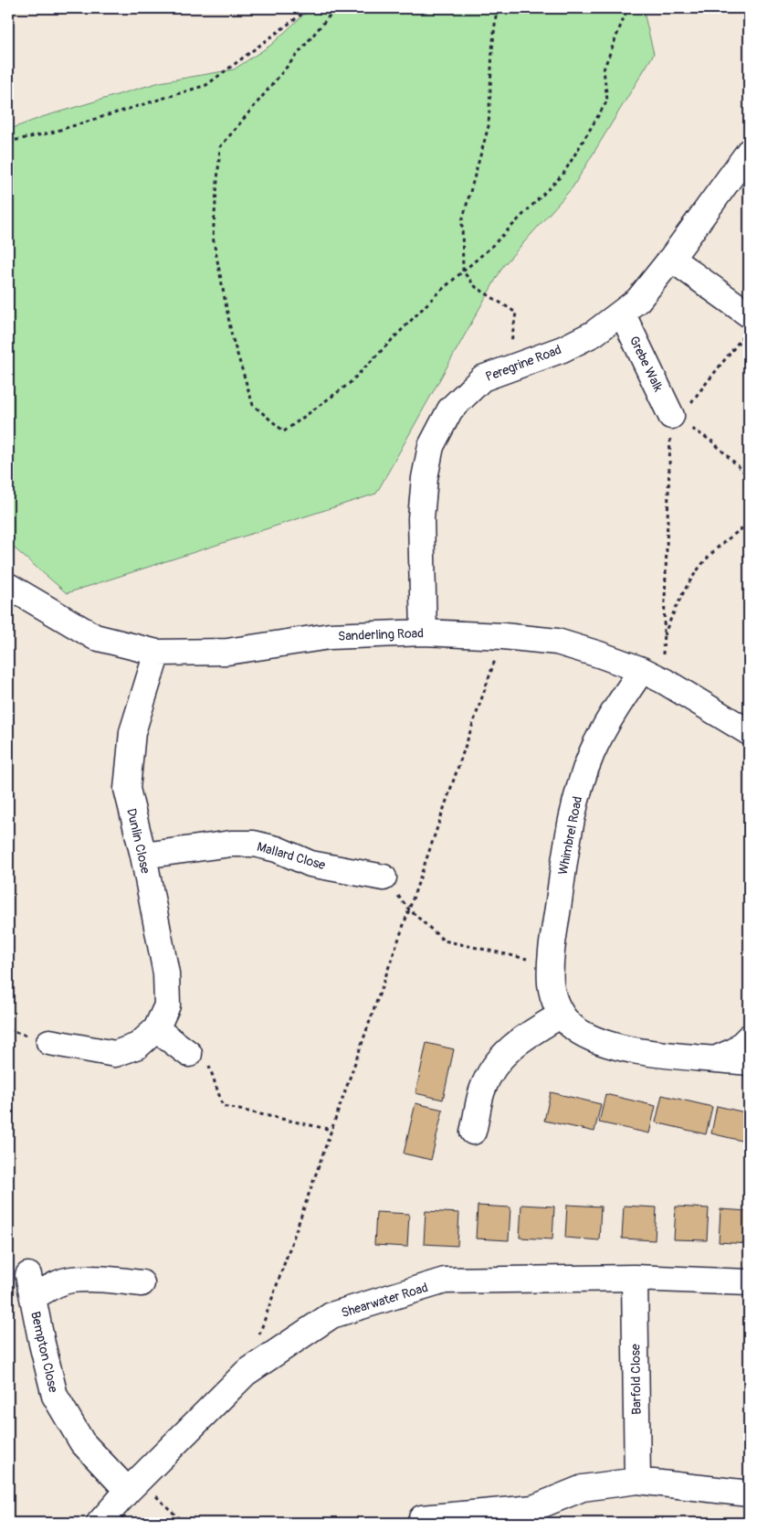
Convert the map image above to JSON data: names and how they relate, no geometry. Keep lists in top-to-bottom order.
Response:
{
  "streets": {
    "street": [
      "Peregrine Road",
      "Grebe Walk",
      "Sanderling Road",
      "Whimbrel Road",
      "Dunlin Close",
      "Mallard Close",
      "Shearwater Road",
      "Bempton Close",
      "Barfold Close"
    ]
  },
  "crossings": [
    ["Peregrine Road", "Grebe Walk"],
    ["Peregrine Road", "Sanderling Road"],
    ["Sanderling Road", "Whimbrel Road"],
    ["Sanderling Road", "Dunlin Close"],
    ["Dunlin Close", "Mallard Close"],
    ["Shearwater Road", "Bempton Close"],
    ["Shearwater Road", "Barfold Close"]
  ]
}
